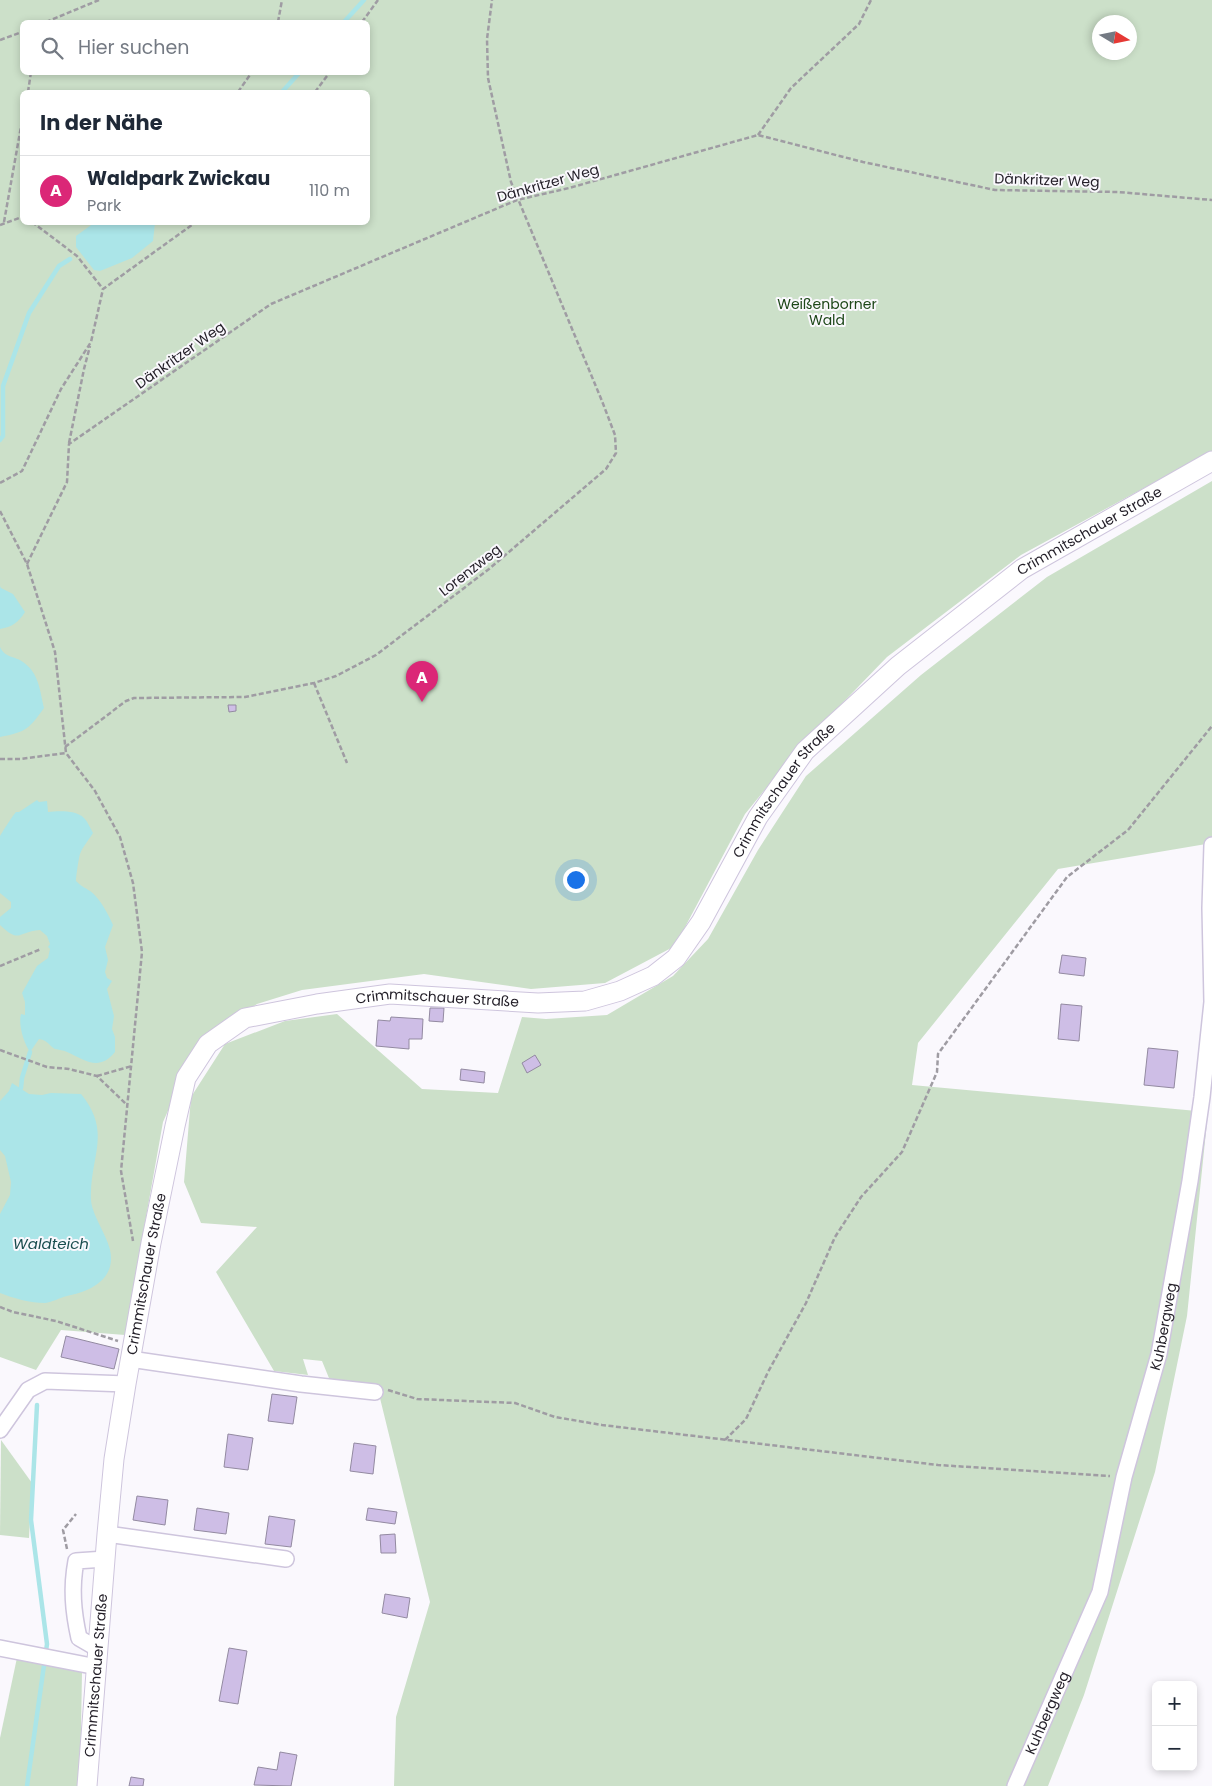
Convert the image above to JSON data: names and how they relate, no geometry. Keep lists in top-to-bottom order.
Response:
{
  "streets": {
    "main road": ["Crimmitschauer Straße"],
    "street": ["Kuhbergweg"],
    "path": ["Dänkritzer Weg", "Lorenzweg"]
  },
  "crossings": [
    ["Dänkritzer Weg", "Lorenzweg"]
  ],
  "water": ["Waldteich"],
  "parks": ["Weißenborner Wald"],
  "north": "right",
  "page": {
    "search": "Hier suchen",
    "heading": "In der Nähe",
    "list": [
      {
        "mark": "A",
        "name": "Waldpark Zwickau",
        "note": "Park",
        "value": "110 m"
      }
    ],
    "pins": "A",
    "map_buttons": ["+", "−"]
  }
}
